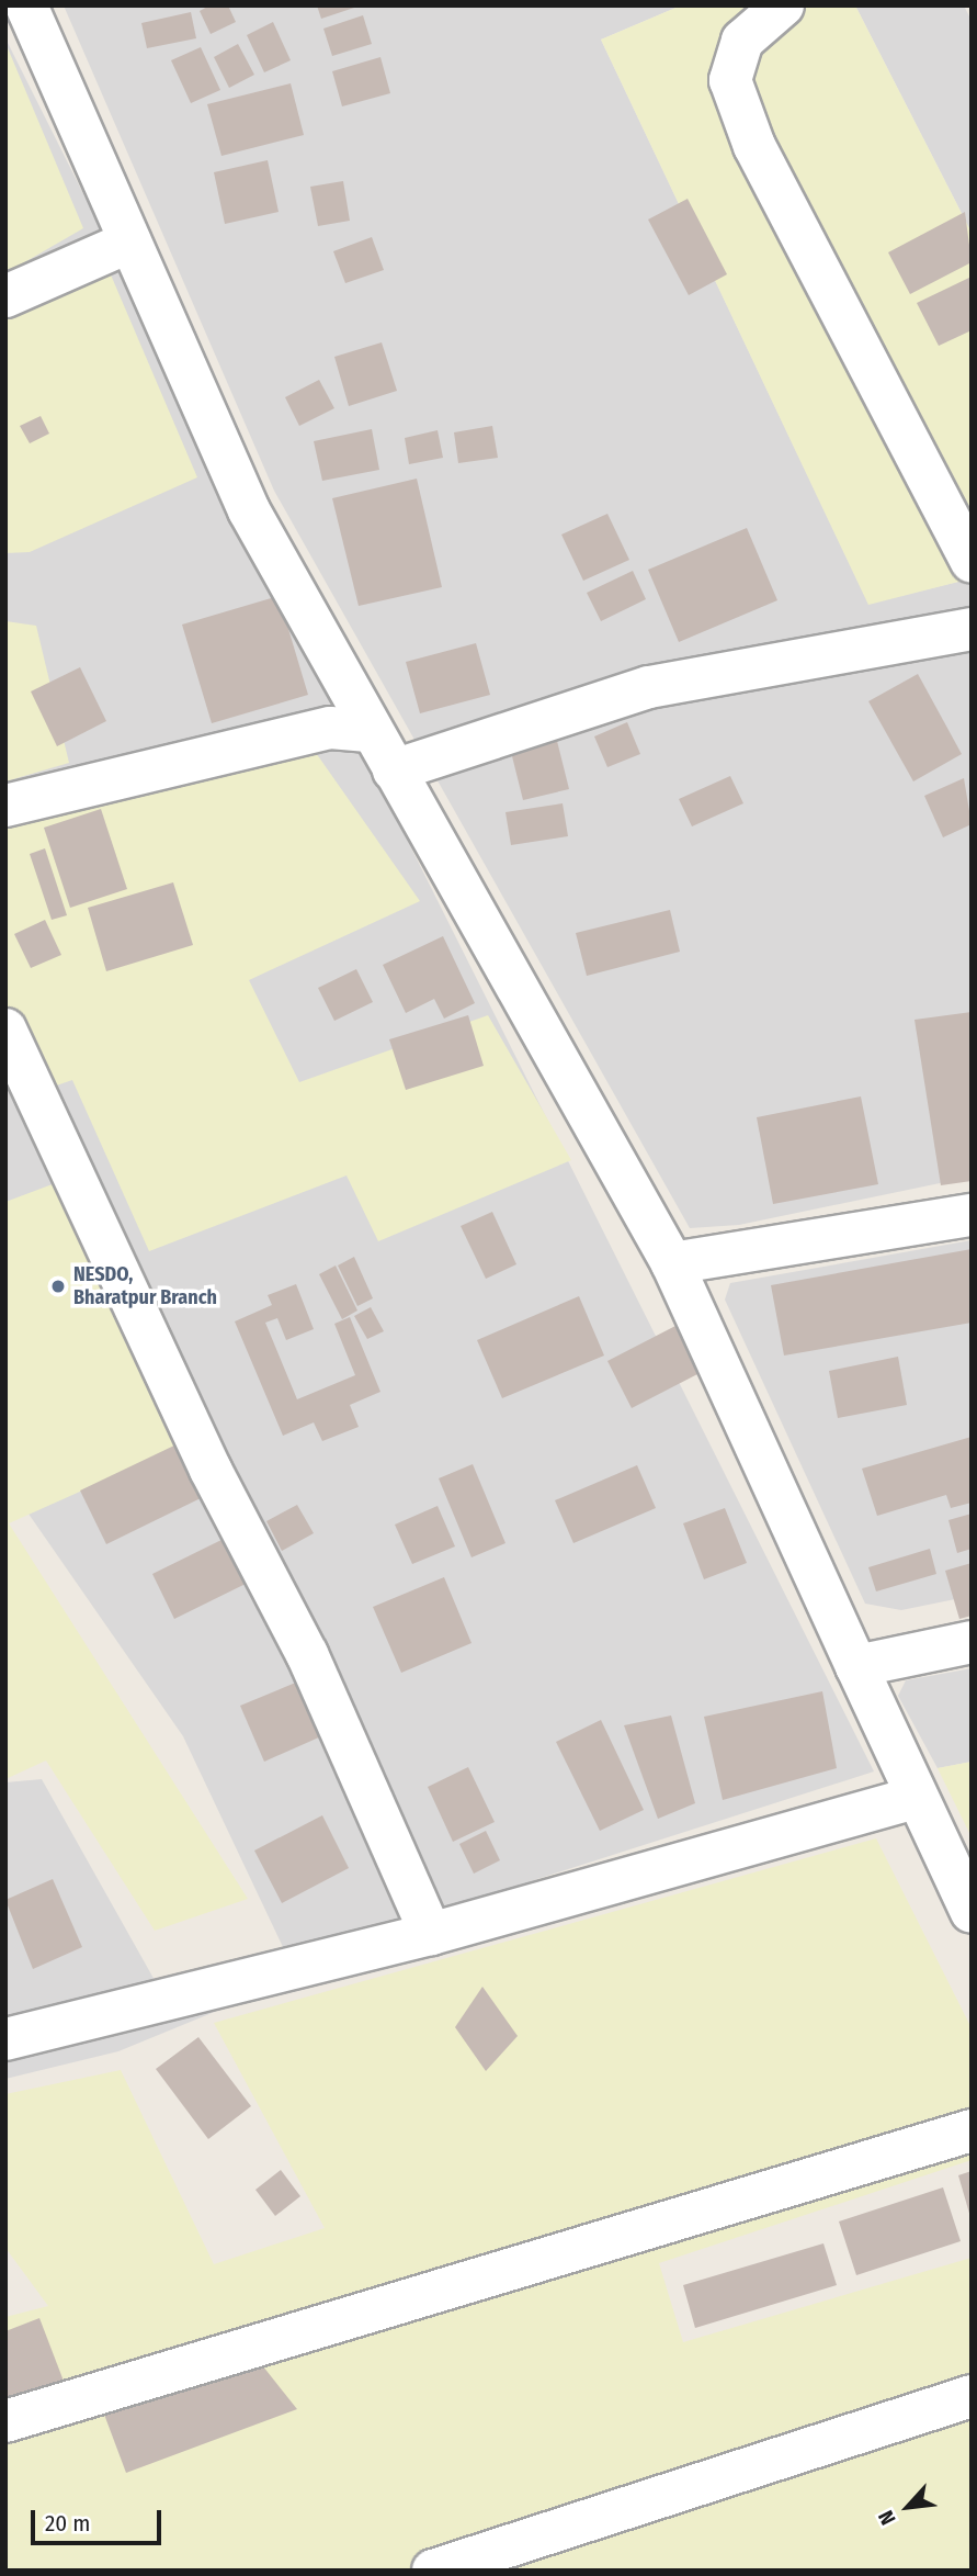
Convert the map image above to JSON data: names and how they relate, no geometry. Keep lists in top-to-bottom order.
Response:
{
  "places": ["NESDO, Bharatpur Branch"],
  "scale_bar": "20 m",
  "north": "bottom left"
}
